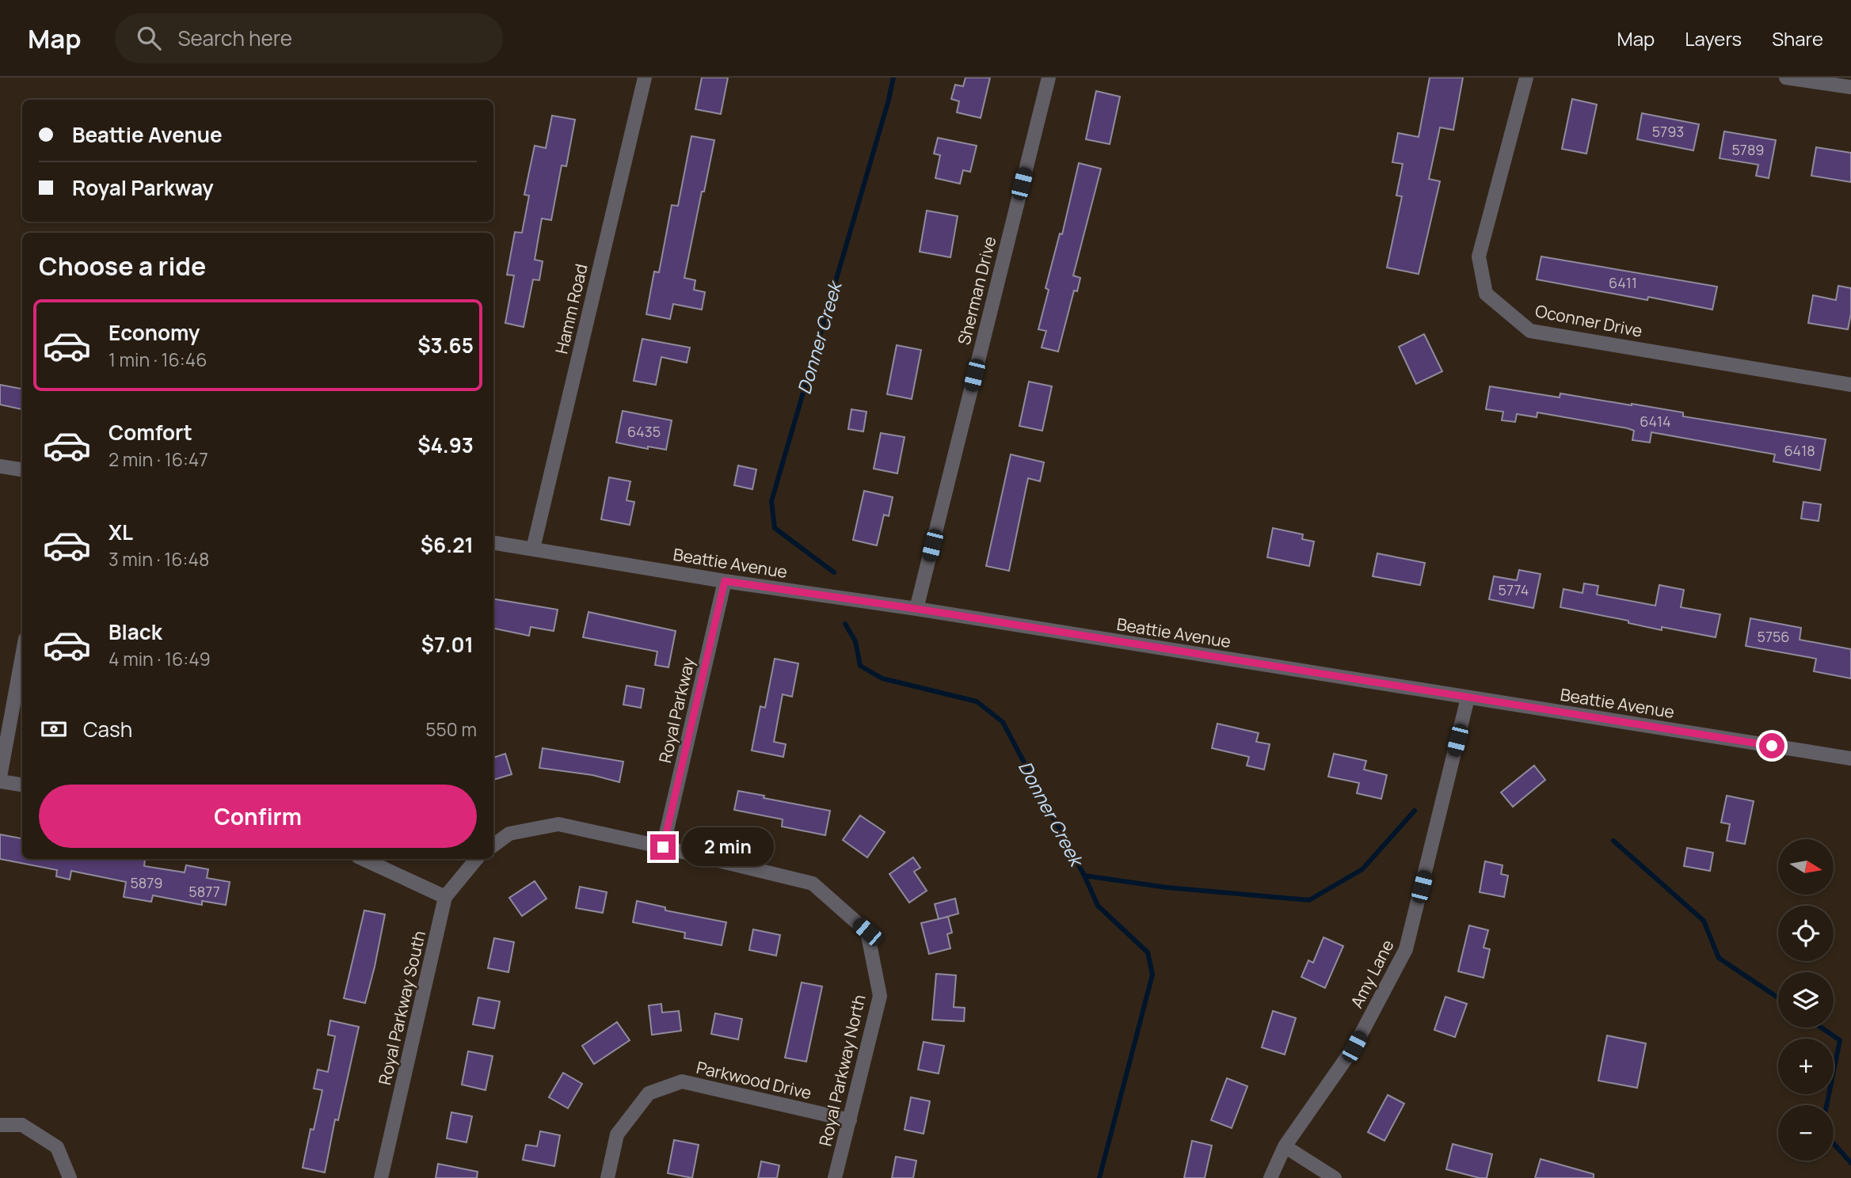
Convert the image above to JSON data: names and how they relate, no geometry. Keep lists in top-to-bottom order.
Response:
{
  "streets": {
    "street": [
      "Sherman Drive",
      "Hamm Road",
      "Oconner Drive",
      "Beattie Avenue",
      "Royal Parkway",
      "Amy Lane",
      "Royal Parkway South",
      "Royal Parkway North",
      "Parkwood Drive"
    ]
  },
  "crossings": [
    ["Sherman Drive", "Beattie Avenue"],
    ["Hamm Road", "Beattie Avenue"],
    ["Beattie Avenue", "Royal Parkway"],
    ["Beattie Avenue", "Amy Lane"],
    ["Royal Parkway", "Royal Parkway North"],
    ["Royal Parkway North", "Parkwood Drive"]
  ],
  "water": ["Donner Creek"],
  "house_numbers": [
    "5793",
    "5789",
    "6411",
    "6414",
    "6435",
    "6418",
    "5774",
    "5756",
    "5879",
    "5877"
  ],
  "north": "right",
  "page": {
    "header": "Map",
    "search": "Search here",
    "nav": ["Map", "Layers", "Share"],
    "banner": ["Beattie Avenue", "Royal Parkway"],
    "heading": "Choose a ride",
    "list": [
      {
        "name": "Economy",
        "note": "1 min · 16:46",
        "value": "$3.65"
      },
      {
        "name": "Comfort",
        "note": "2 min · 16:47",
        "value": "$4.93"
      },
      {
        "name": "XL",
        "note": "3 min · 16:48",
        "value": "$6.21"
      },
      {
        "name": "Black",
        "note": "4 min · 16:49",
        "value": "$7.01"
      }
    ],
    "pay": ["Cash", "550 m"],
    "buttons": "Confirm",
    "bubble": "2 min",
    "map_buttons": ["+", "−"]
  }
}
